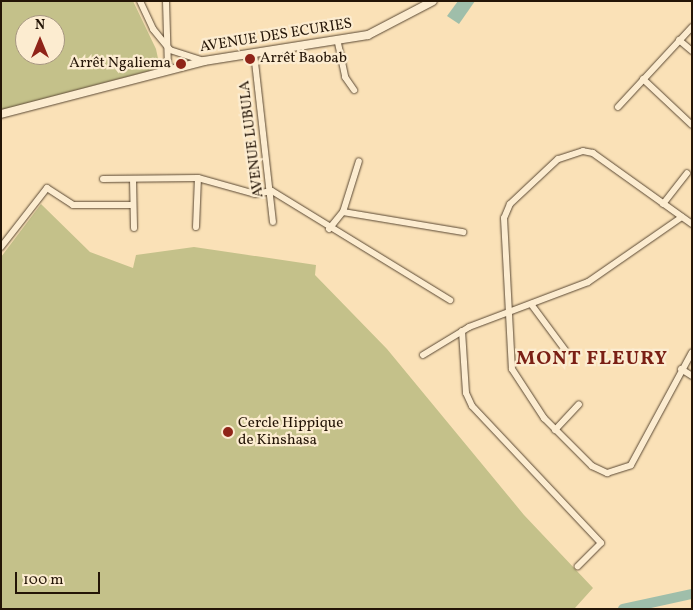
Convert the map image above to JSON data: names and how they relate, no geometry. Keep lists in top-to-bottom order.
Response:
{
  "streets": {
    "street": ["AVENUE DES ECURIES", "AVENUE LUBULA"]
  },
  "crossings": [
    ["AVENUE DES ECURIES", "AVENUE LUBULA"]
  ],
  "districts": ["MONT FLEURY"],
  "places": ["Arrêt Baobab", "Arrêt Ngaliema", "Cercle Hippique de Kinshasa"],
  "scale_bar": "100 m",
  "north": "top"
}
